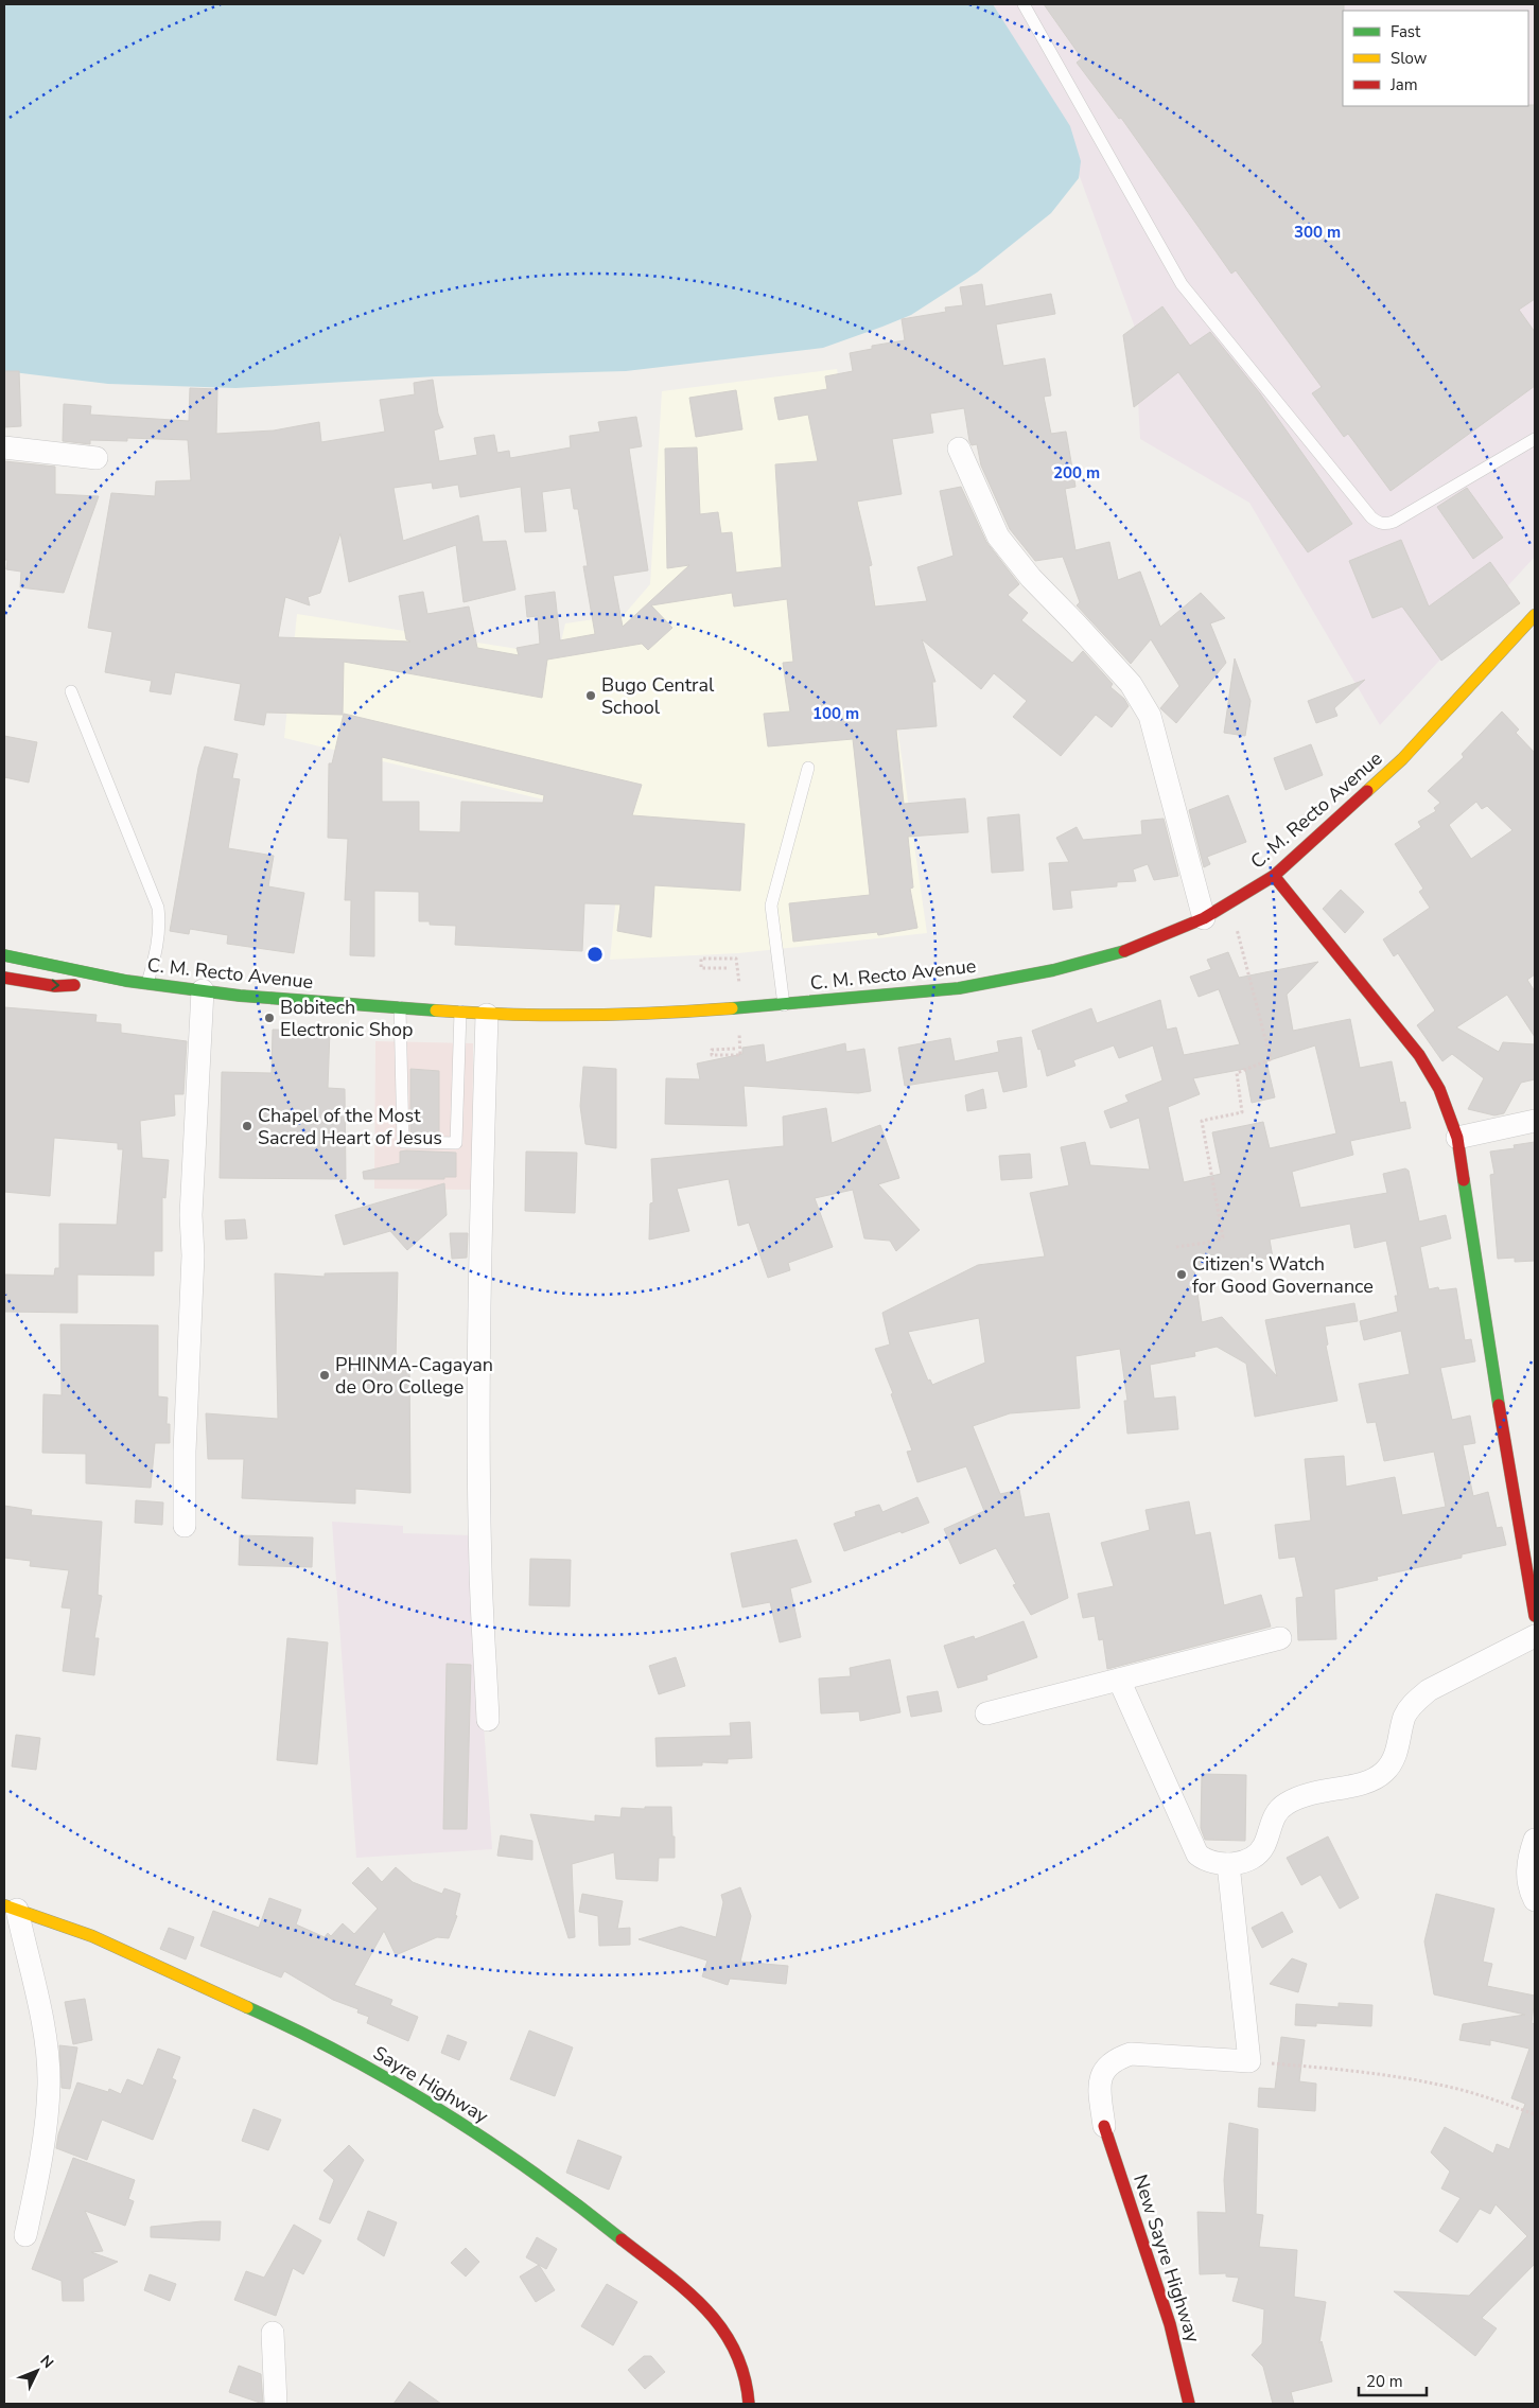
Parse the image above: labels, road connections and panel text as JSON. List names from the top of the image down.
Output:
{
  "streets": {
    "main road": ["C. M. Recto Avenue", "Sayre Highway", "New Sayre Highway"]
  },
  "places": [
    "Bugo Central School",
    "Bobitech Electronic Shop",
    "Chapel of the Most Sacred Heart of Jesus",
    "Citizen's Watch for Good Governance",
    "PHINMA-Cagayan de Oro College"
  ],
  "legend": ["Fast", "Slow", "Jam"],
  "scale_bar": "20 m",
  "north": "top right",
  "rings": ["300 m", "200 m", "100 m"]
}
